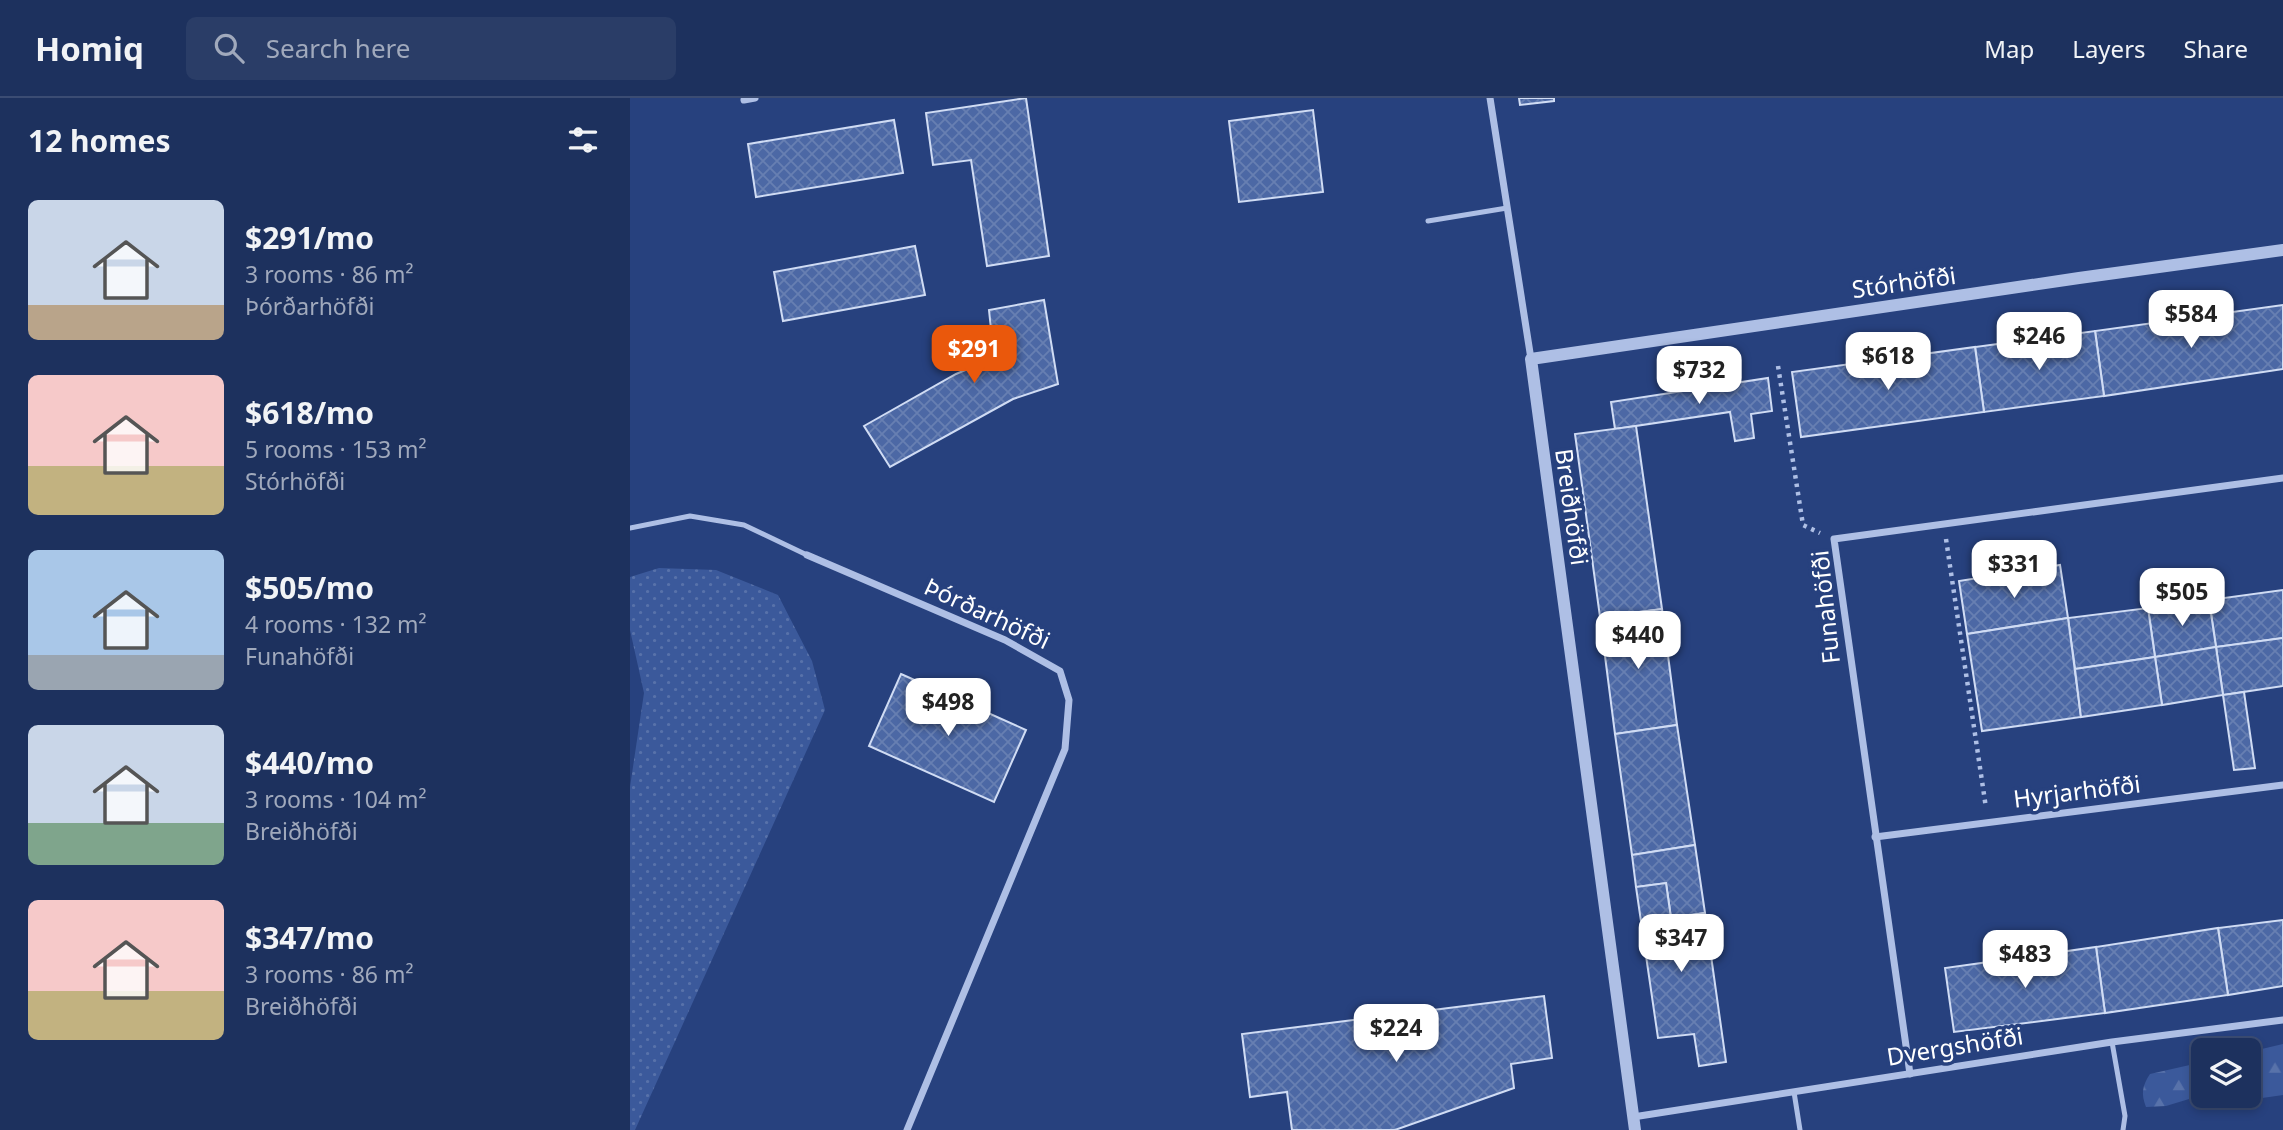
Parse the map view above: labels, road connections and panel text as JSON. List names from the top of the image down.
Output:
{
  "streets": {
    "street": [
      "Stórhöfði",
      "Breiðhöfði",
      "Funahöfði",
      "Þórðarhöfði",
      "Hyrjarhöfði",
      "Dvergshöfði"
    ]
  },
  "crossings": [
    ["Stórhöfði", "Breiðhöfði"],
    ["Breiðhöfði", "Dvergshöfði"],
    ["Funahöfði", "Hyrjarhöfði"],
    ["Funahöfði", "Dvergshöfði"]
  ],
  "page": {
    "header": "Homiq",
    "search": "Search here",
    "nav": ["Map", "Layers", "Share"],
    "heading": "12 homes",
    "list": [
      {
        "name": "$291/mo",
        "note": "3 rooms · 86 m² · Þórðarhöfði"
      },
      {
        "name": "$618/mo",
        "note": "5 rooms · 153 m² · Stórhöfði"
      },
      {
        "name": "$505/mo",
        "note": "4 rooms · 132 m² · Funahöfði"
      },
      {
        "name": "$440/mo",
        "note": "3 rooms · 104 m² · Breiðhöfði"
      },
      {
        "name": "$347/mo",
        "note": "3 rooms · 86 m² · Breiðhöfði"
      }
    ],
    "price": [
      "$584",
      "$246",
      "$291",
      "$618",
      "$732",
      "$331",
      "$505",
      "$440",
      "$498",
      "$347",
      "$483",
      "$224"
    ]
  }
}
